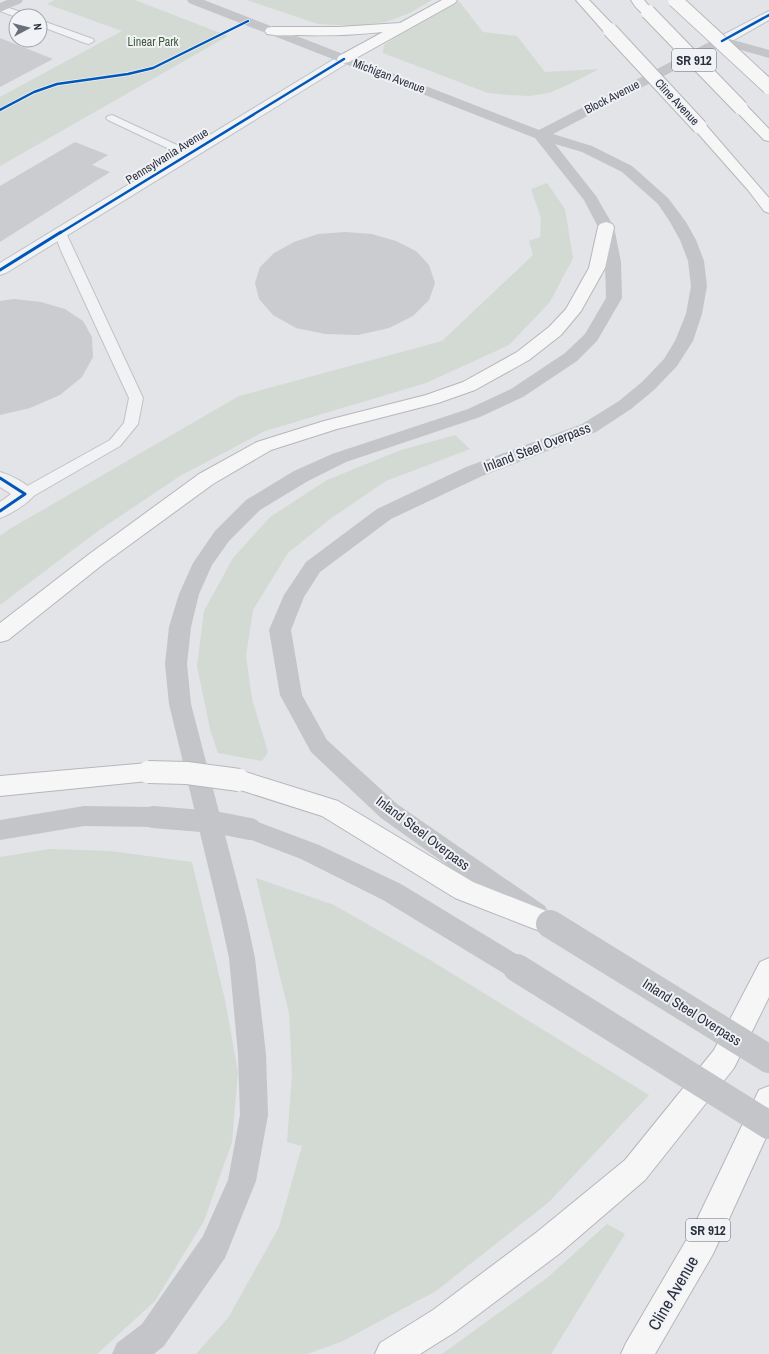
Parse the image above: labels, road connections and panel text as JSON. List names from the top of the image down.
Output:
{
  "streets": {
    "highway": ["SR 912", "Cline Avenue"],
    "main road": ["Michigan Avenue", "Block Avenue", "Inland Steel Overpass"],
    "street": ["Pennsylvania Avenue"]
  },
  "crossings": [
    ["Michigan Avenue", "Block Avenue"],
    ["Michigan Avenue", "Pennsylvania Avenue"],
    ["Michigan Avenue", "Inland Steel Overpass"],
    ["Block Avenue", "Inland Steel Overpass"]
  ],
  "parks": ["Linear Park"],
  "north": "right"
}
